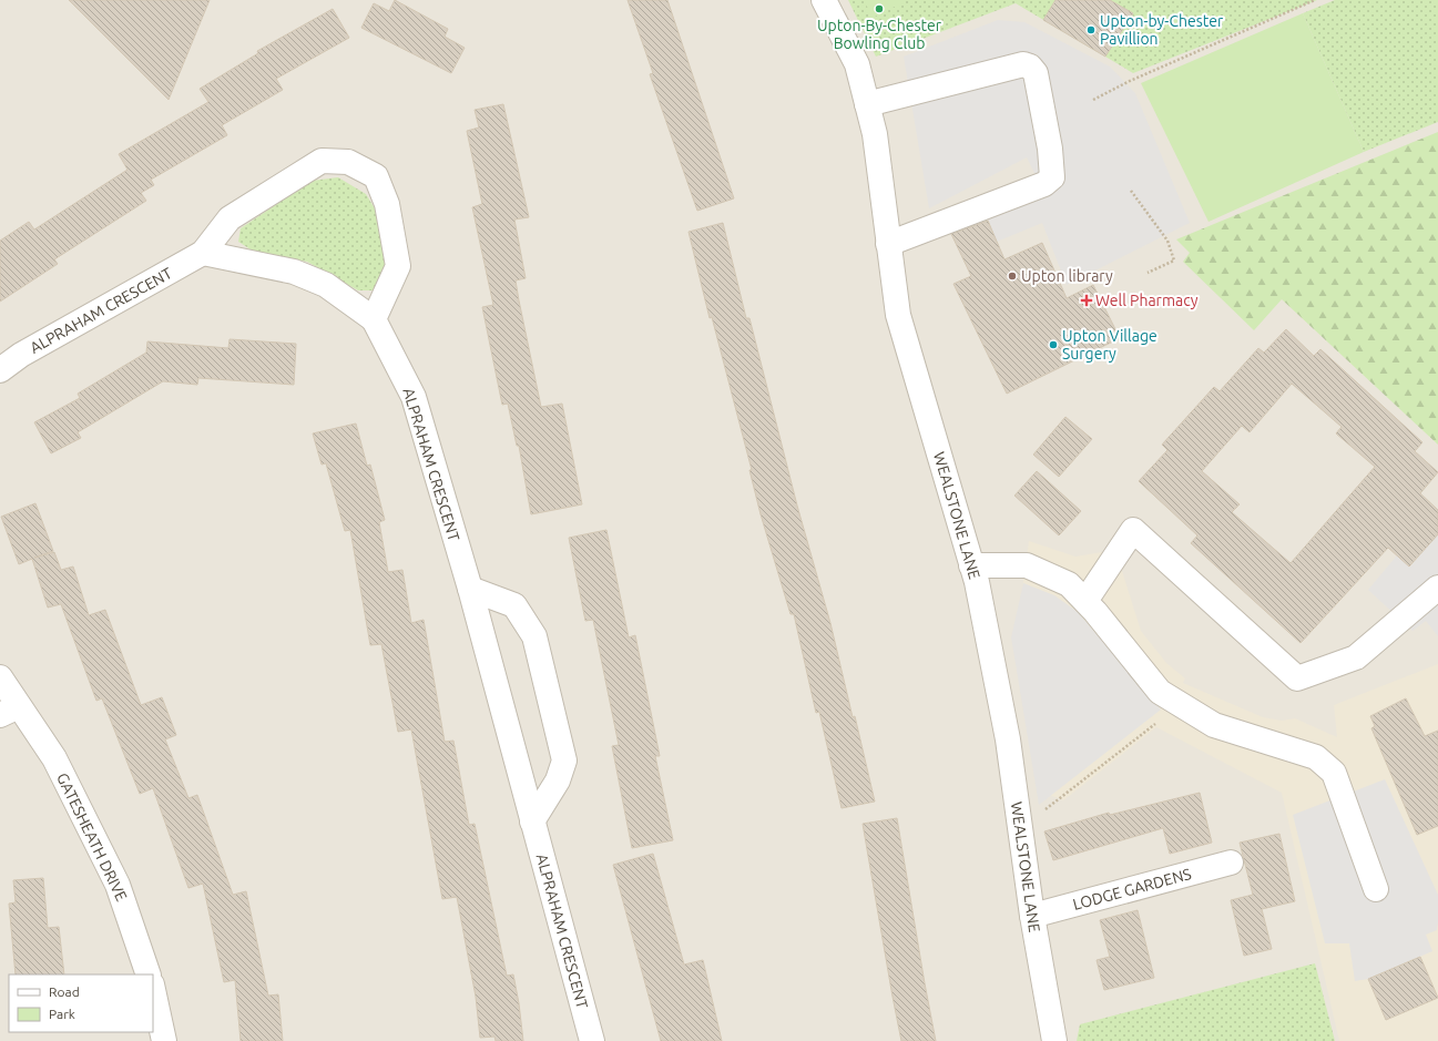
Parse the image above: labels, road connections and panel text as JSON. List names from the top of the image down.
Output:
{
  "streets": {
    "street": [
      "ALPRAHAM CRESCENT",
      "WEALSTONE LANE",
      "GATESHEATH DRIVE",
      "LODGE GARDENS"
    ]
  },
  "crossings": [
    ["WEALSTONE LANE", "LODGE GARDENS"]
  ],
  "places": {
    "other": [
      "Upton-By-Chester Bowling Club",
      "Upton-by-Chester Pavillion",
      "Upton library",
      "Upton Village Surgery"
    ],
    "health": ["Well Pharmacy"]
  },
  "legend": ["Road", "Park"]
}
